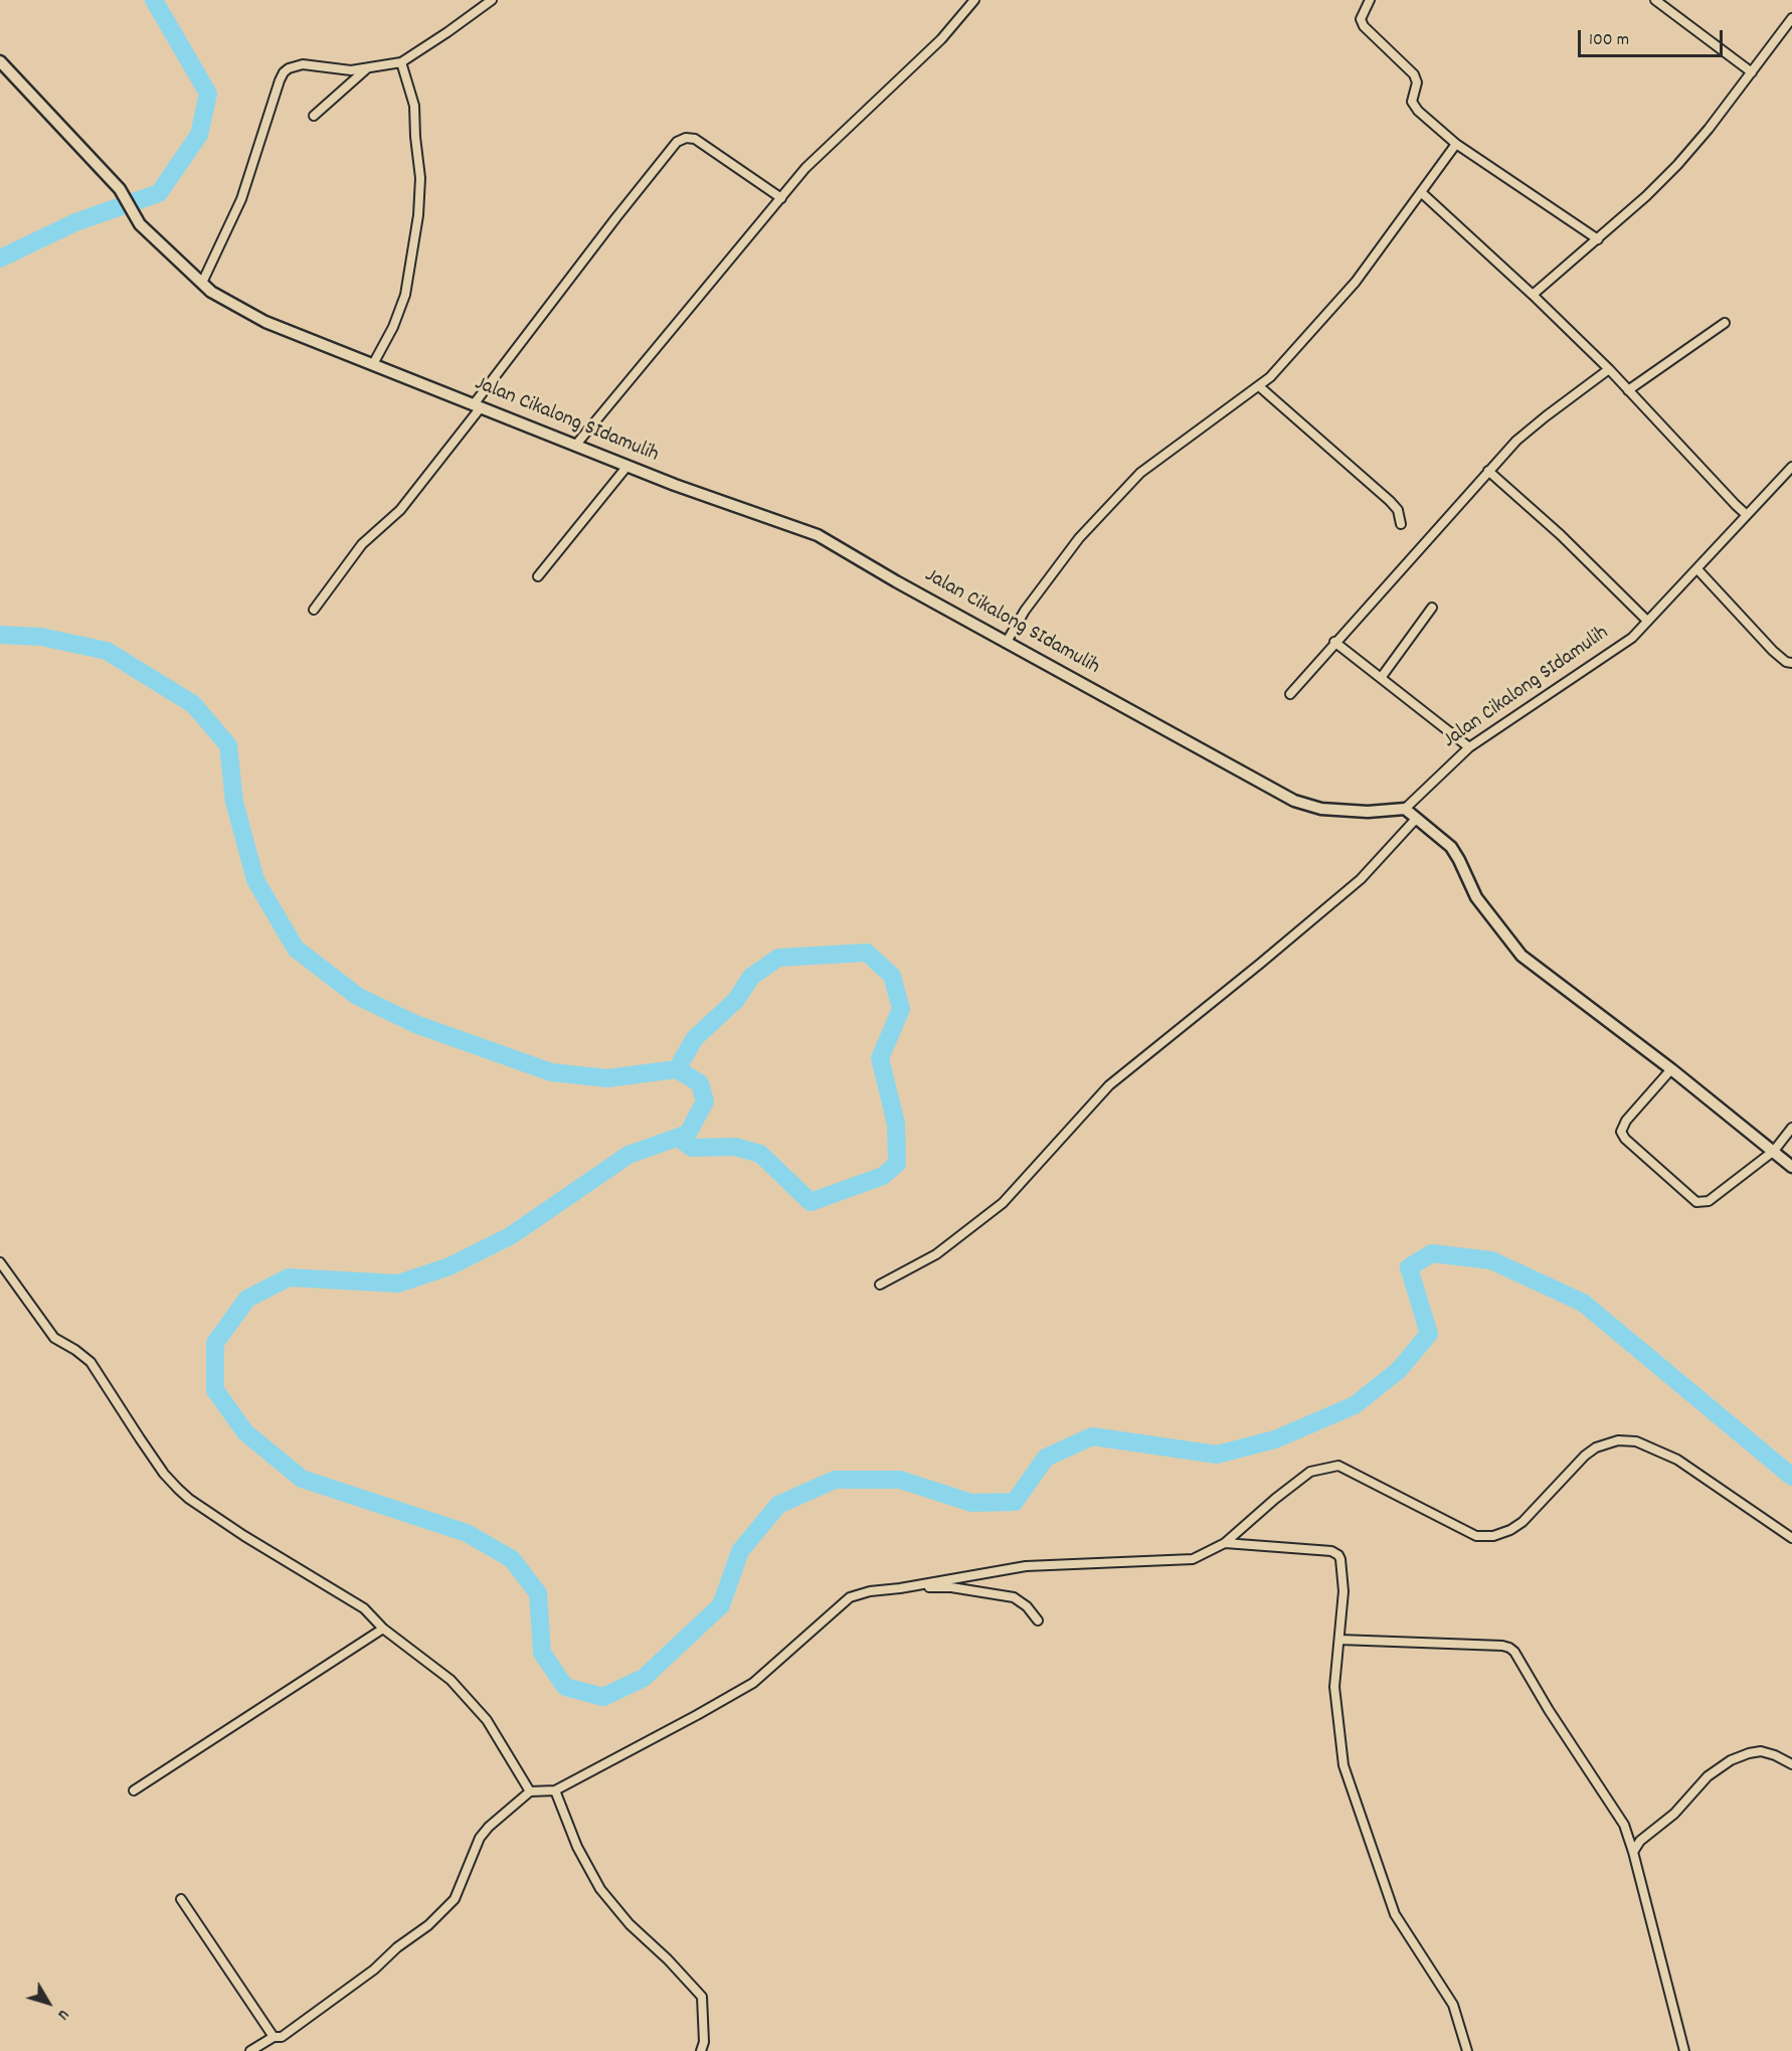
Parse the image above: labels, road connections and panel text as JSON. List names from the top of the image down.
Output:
{
  "streets": {
    "street": ["Jalan Cikalong SIdamulih"]
  },
  "scale_bar": "100 m",
  "north": "bottom right"
}
